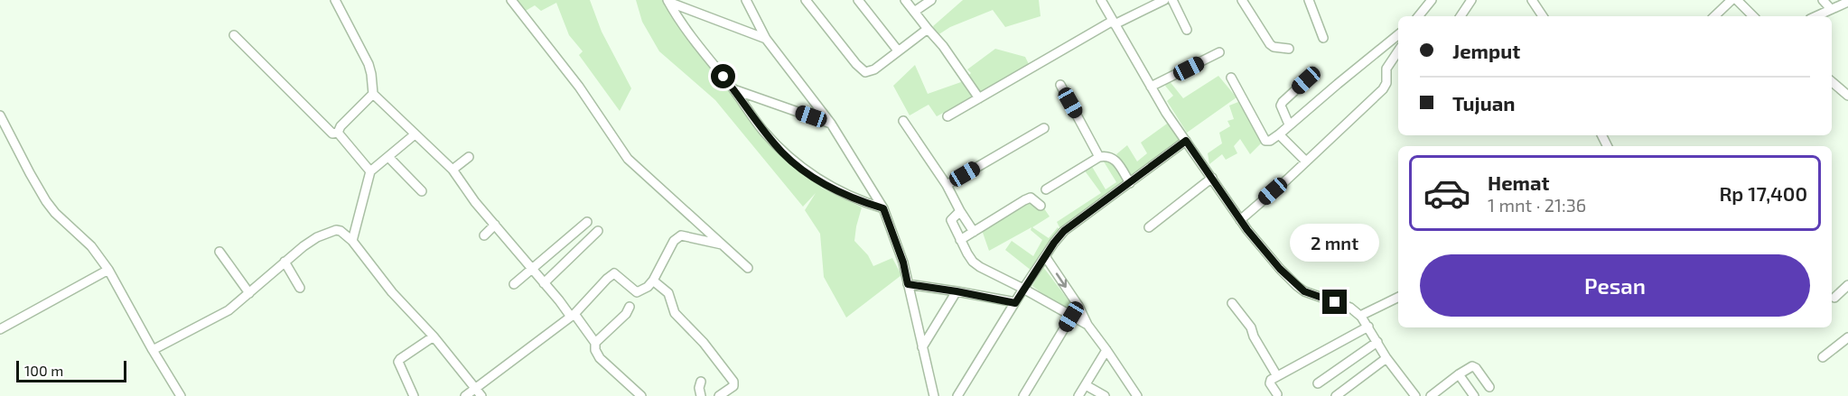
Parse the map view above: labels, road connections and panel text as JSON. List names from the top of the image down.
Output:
{
  "scale_bar": "100 m",
  "page": {
    "banner": ["Jemput", "Tujuan"],
    "list": [
      {
        "name": "Hemat",
        "note": "1 mnt · 21:36",
        "value": "Rp 17,400"
      }
    ],
    "bubble": "2 mnt",
    "buttons": "Pesan",
    "scale": "100 m"
  }
}
